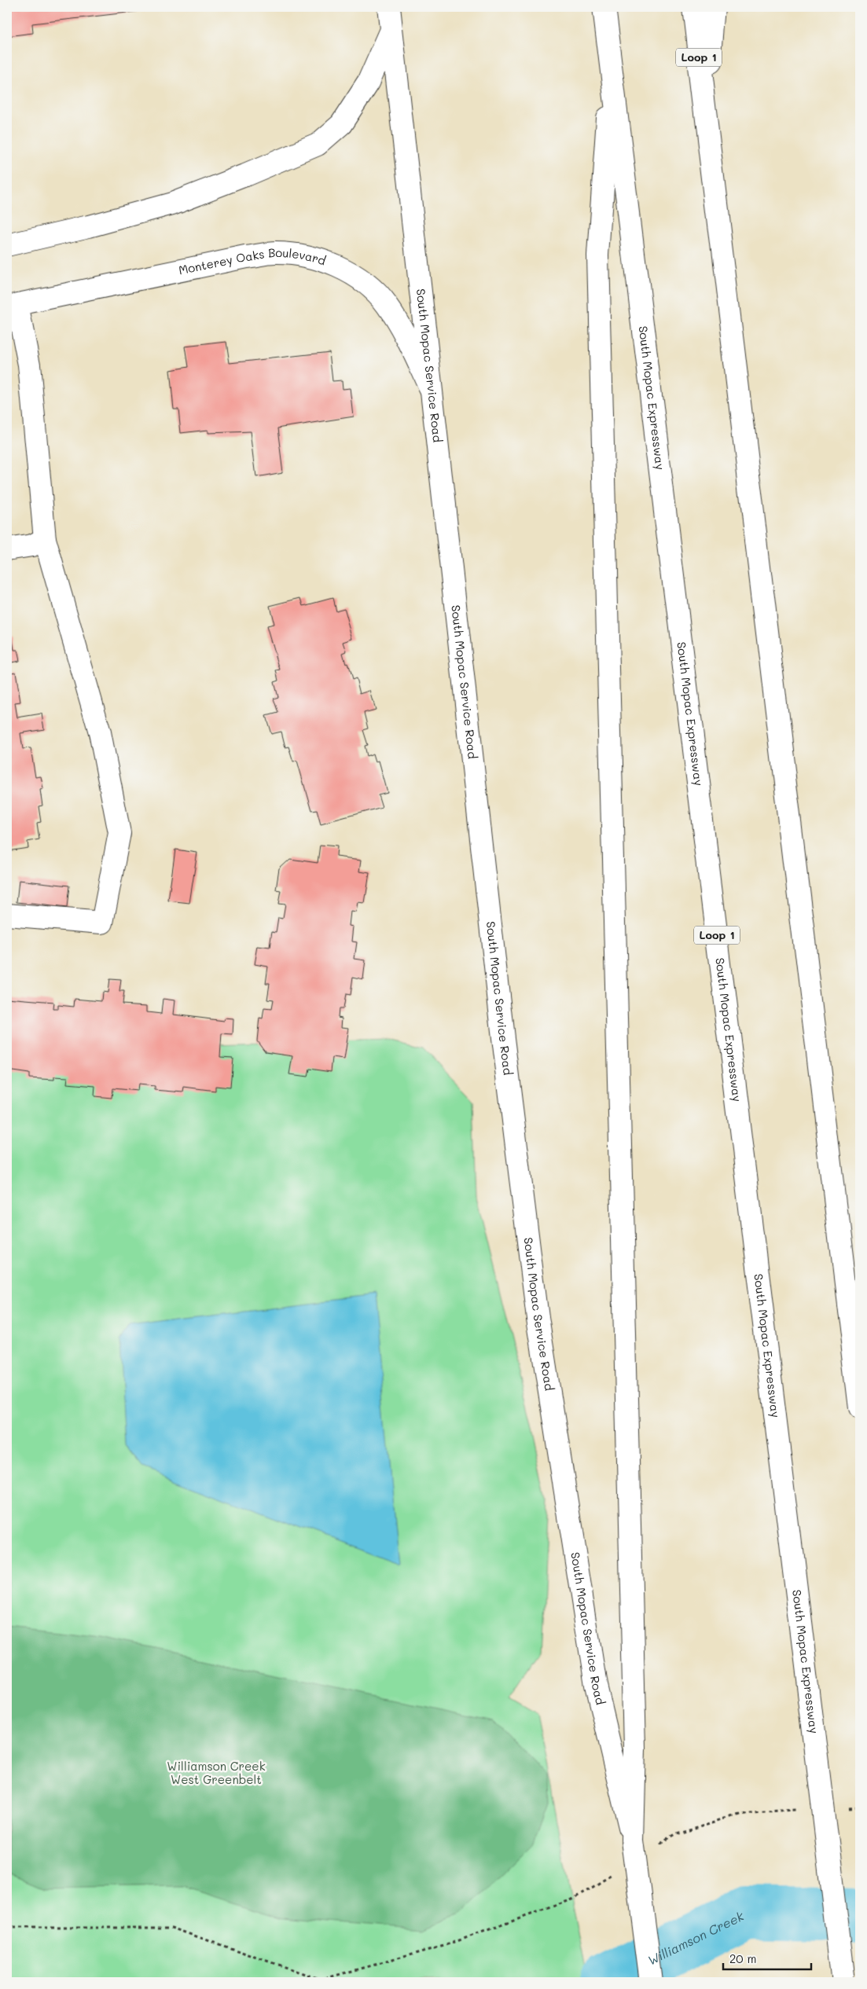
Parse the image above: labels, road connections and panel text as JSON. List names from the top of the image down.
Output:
{
  "streets": {
    "main road": [
      "Loop 1",
      "Monterey Oaks Boulevard",
      "South Mopac Service Road",
      "South Mopac Expressway"
    ]
  },
  "crossings": [
    ["Monterey Oaks Boulevard", "South Mopac Service Road"]
  ],
  "water": ["Williamson Creek"],
  "parks": ["Williamson Creek West Greenbelt"],
  "scale_bar": "20 m"
}
